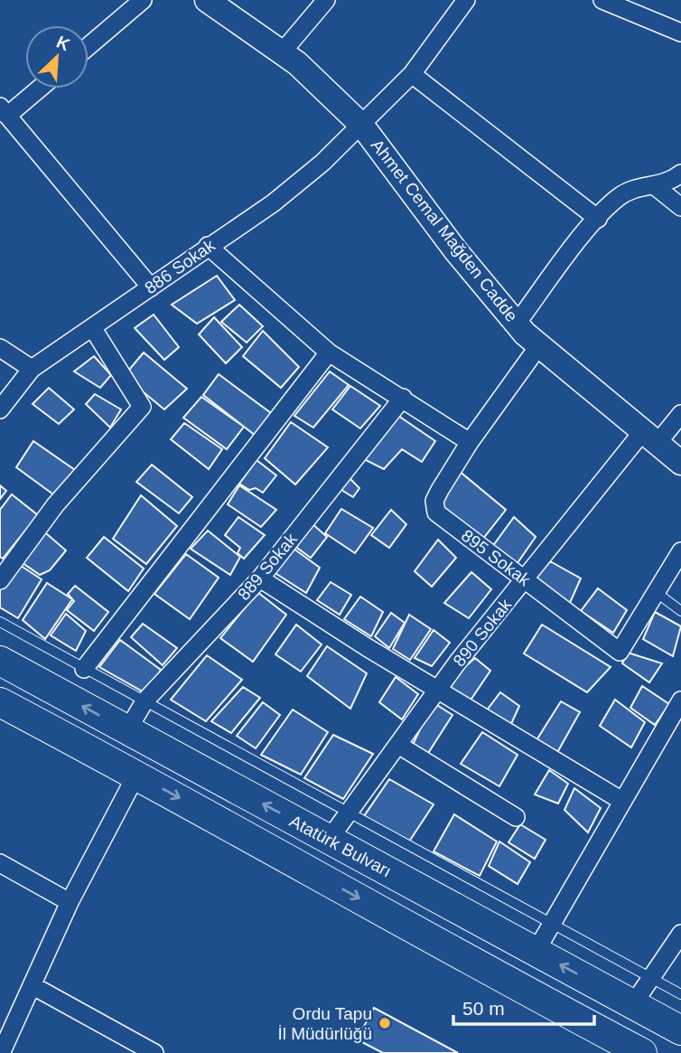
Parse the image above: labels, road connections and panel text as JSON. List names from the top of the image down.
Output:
{
  "streets": {
    "highway": ["Atatürk Bulvarı"],
    "main road": ["Ahmet Cemal Mağden Cadde"],
    "street": [
      "886 Sokak",
      "895 Sokak",
      "889 Sokak",
      "890 Sokak"
    ]
  },
  "crossings": [
    ["Ahmet Cemal Mağden Cadde", "886 Sokak"],
    ["Ahmet Cemal Mağden Cadde", "895 Sokak"],
    ["Ahmet Cemal Mağden Cadde", "890 Sokak"],
    ["895 Sokak", "890 Sokak"],
    ["889 Sokak", "Atatürk Bulvarı"],
    ["890 Sokak", "Atatürk Bulvarı"]
  ],
  "places": ["Ordu Tapu İl Müdürlüğü"],
  "scale_bar": "50 m",
  "north": "top right"
}
